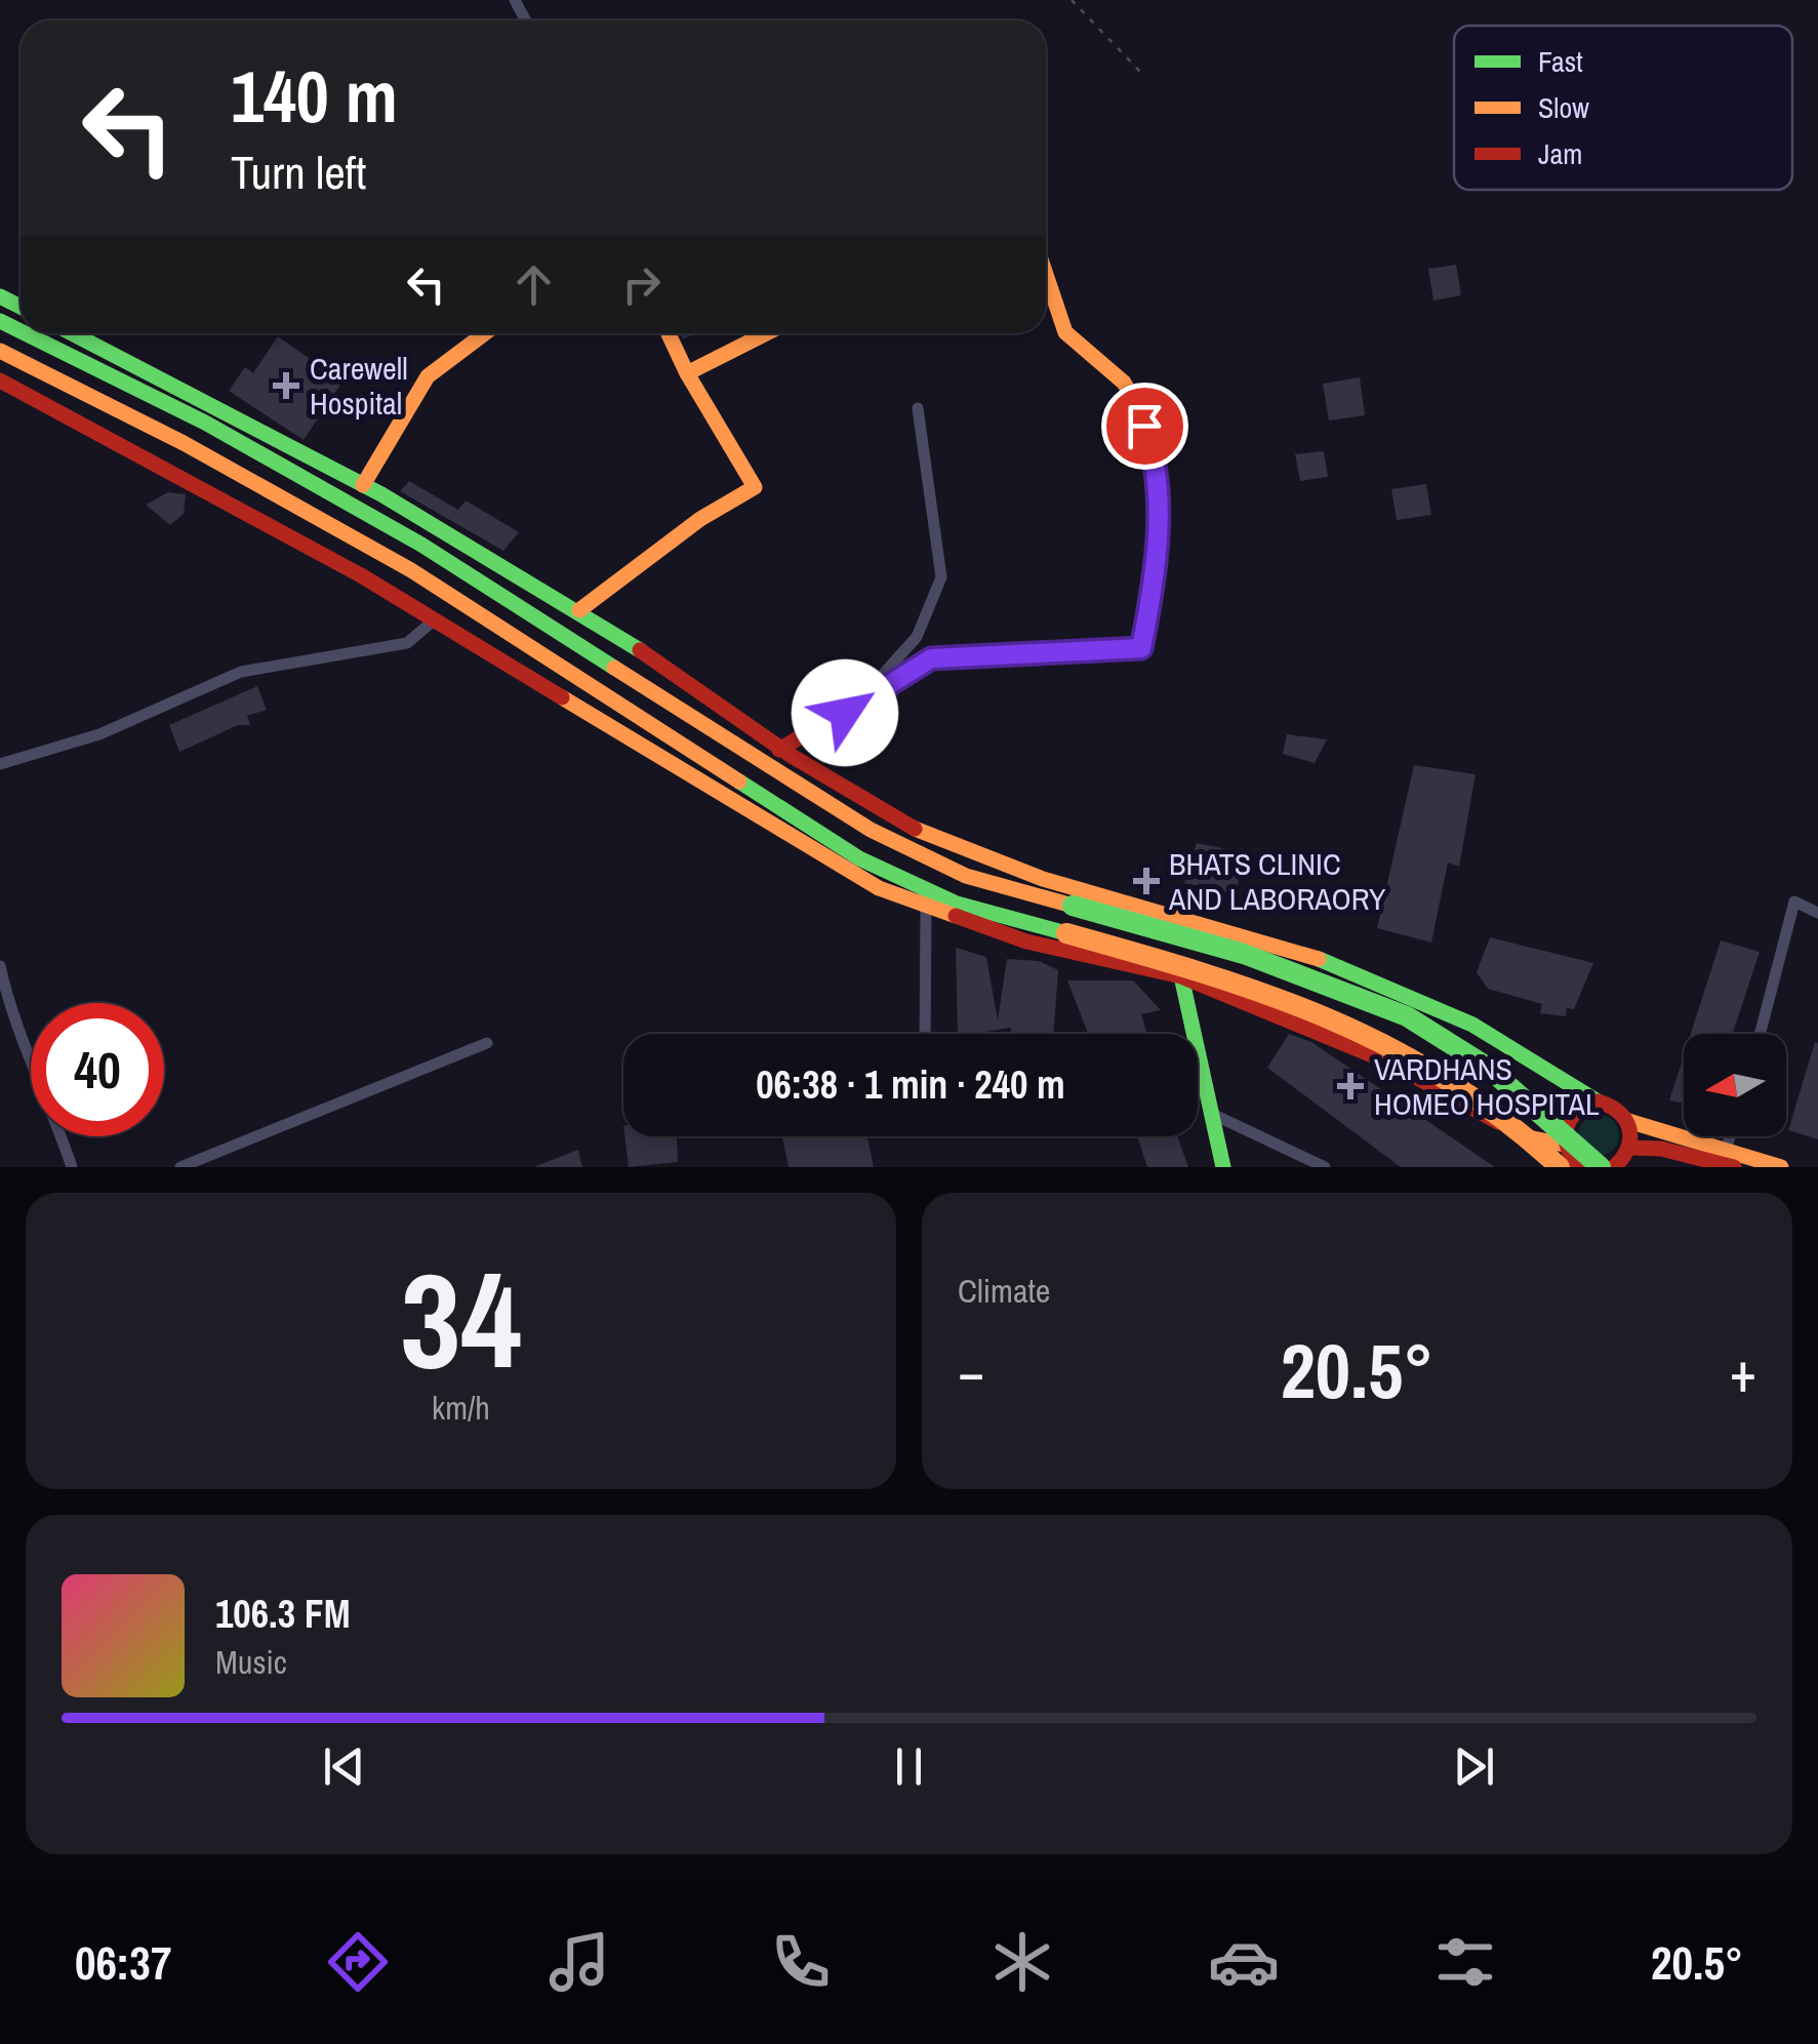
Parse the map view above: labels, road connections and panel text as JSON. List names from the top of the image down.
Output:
{
  "places": {
    "health": ["Carewell Hospital", "BHATS CLINIC AND LABORAORY", "VARDHANS HOMEO HOSPITAL"]
  },
  "legend": ["Fast", "Slow", "Jam"],
  "north": "left",
  "page": {
    "turn": ["140 m", "Turn left"],
    "limit": "40",
    "trip": "06:38 · 1 min · 240 m",
    "tile": [
      ["34", "km/h"],
      "Climate"
    ],
    "heat": ["−", "20.5°", "+"],
    "song": ["106.3 FM", "Music"],
    "tabs": ["06:37", "20.5°"]
  }
}
